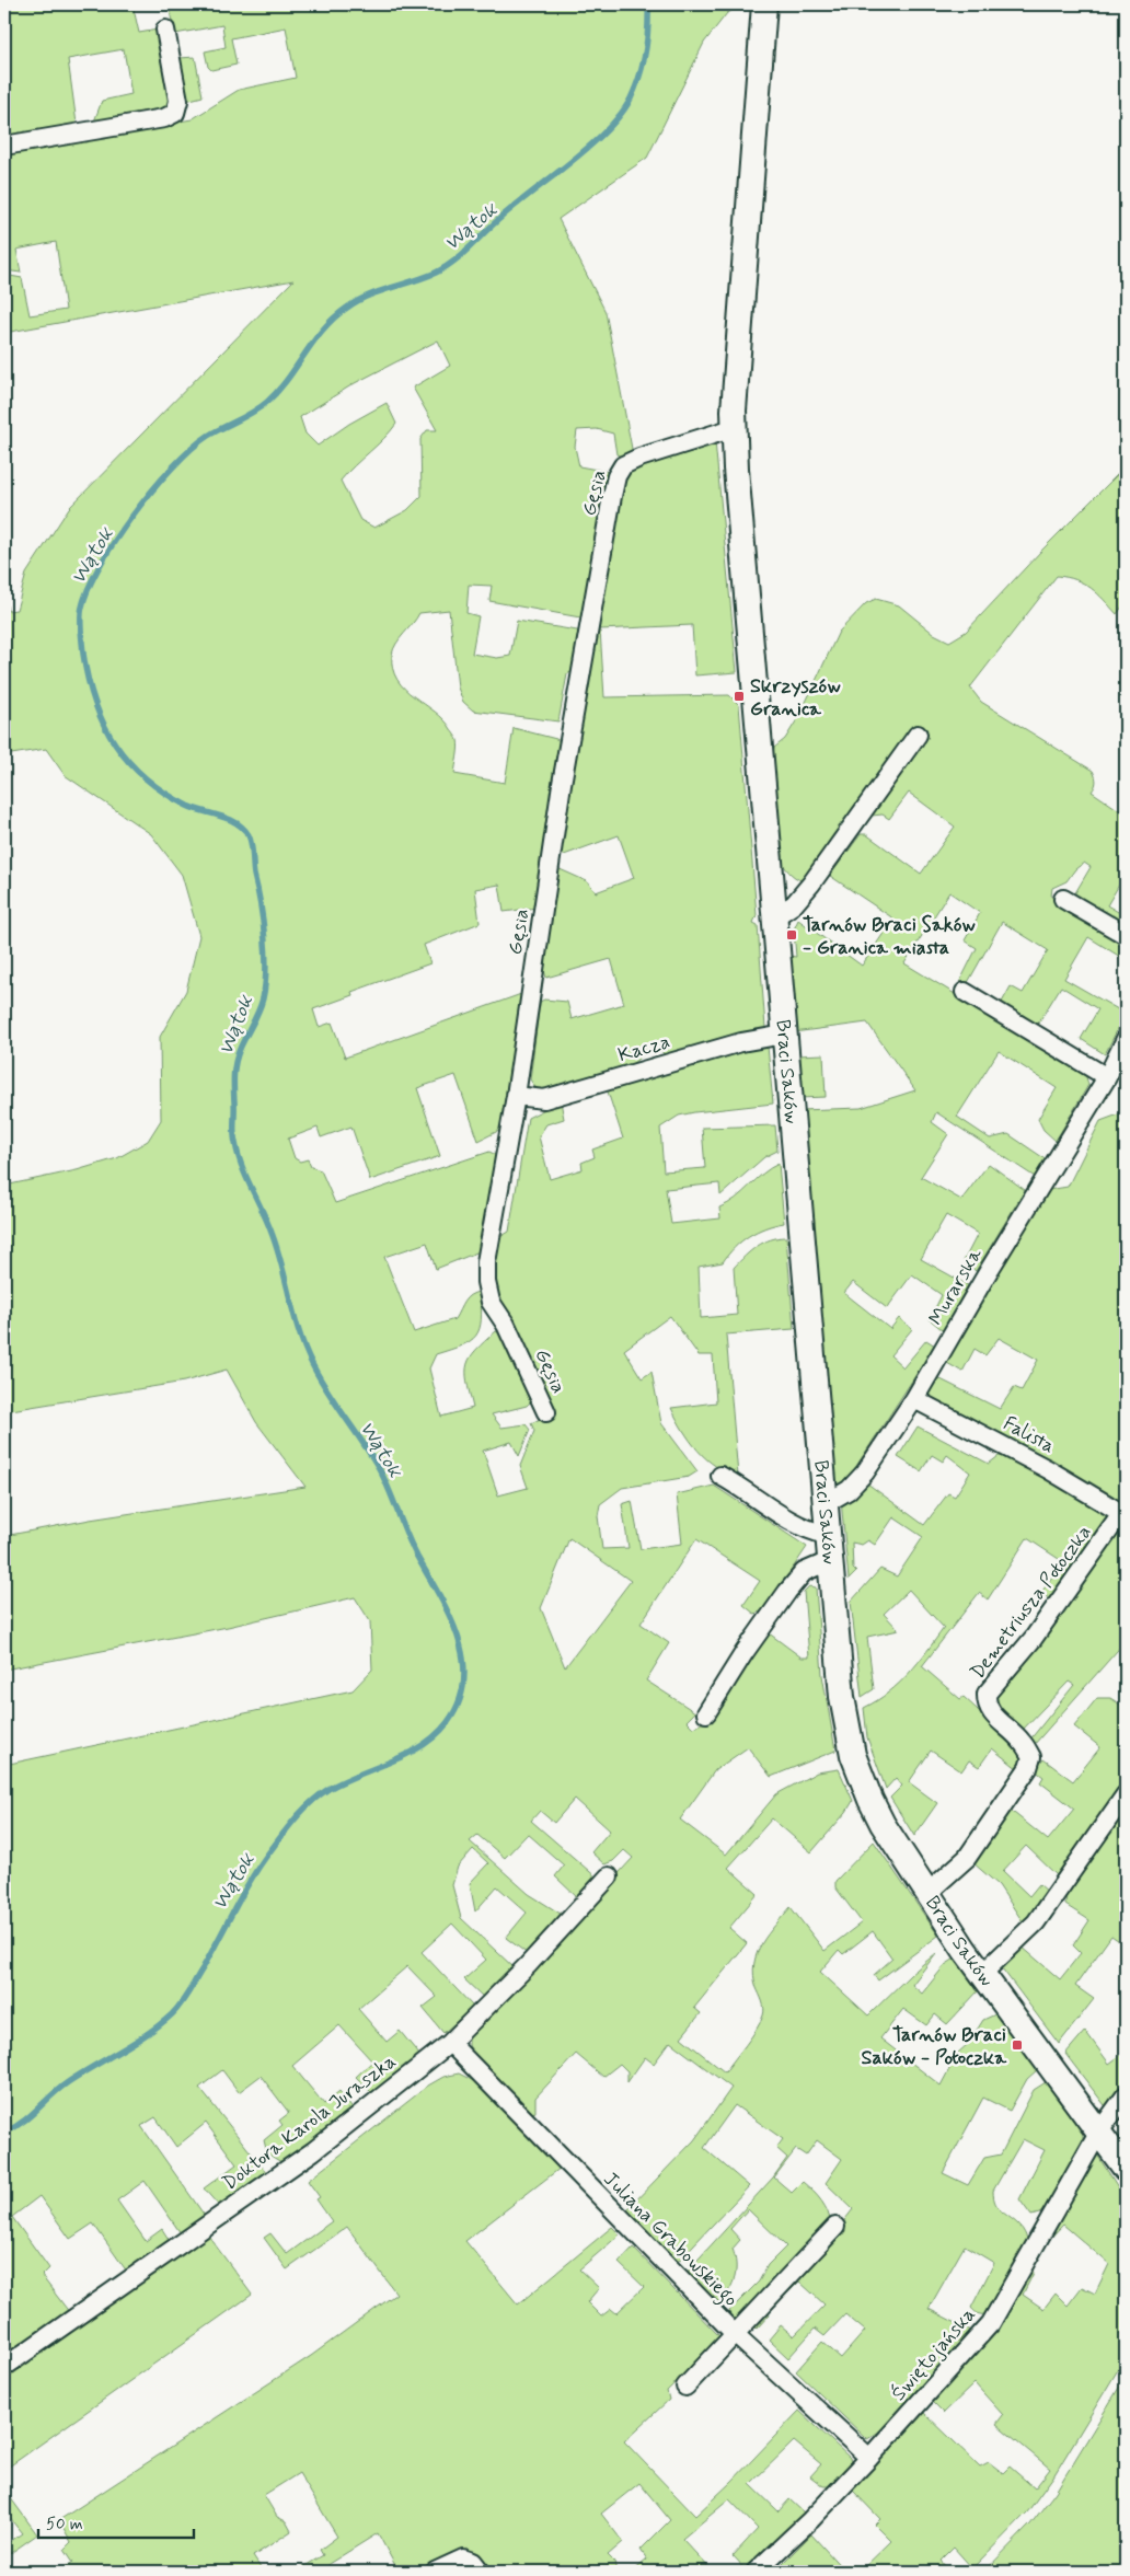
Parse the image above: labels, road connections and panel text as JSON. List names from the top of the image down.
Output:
{
  "streets": {
    "street": [
      "Gęsia",
      "Kacza",
      "Braci Saków",
      "Murarska",
      "Falista",
      "Demetriusza Potoczka",
      "Doktora Karola Juraszka",
      "Juliana Grabowskiego",
      "Świętojańska"
    ]
  },
  "crossings": [
    ["Gęsia", "Kacza"],
    ["Gęsia", "Braci Saków"],
    ["Kacza", "Braci Saków"],
    ["Braci Saków", "Murarska"],
    ["Braci Saków", "Demetriusza Potoczka"],
    ["Braci Saków", "Świętojańska"],
    ["Murarska", "Falista"],
    ["Falista", "Demetriusza Potoczka"],
    ["Doktora Karola Juraszka", "Juliana Grabowskiego"],
    ["Juliana Grabowskiego", "Świętojańska"]
  ],
  "water": ["Wątok"],
  "places": {
    "transit": ["Skrzyszów Granica", "Tarnów Braci Saków - Granica miasta", "Tarnów Braci Saków - Potoczka"]
  },
  "scale_bar": "50 m"
}
